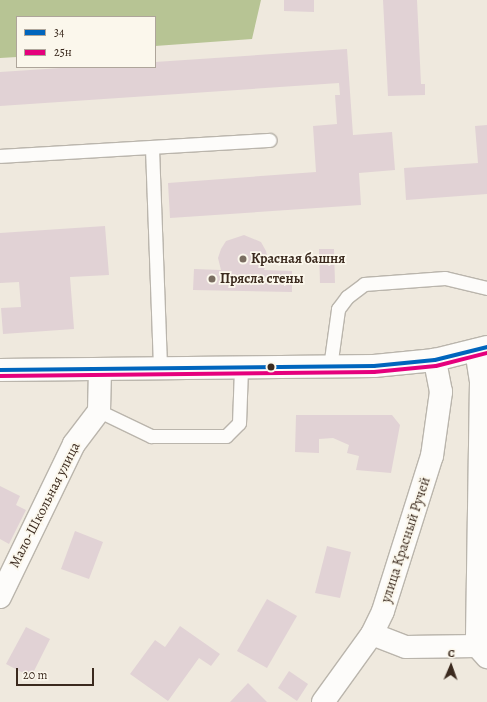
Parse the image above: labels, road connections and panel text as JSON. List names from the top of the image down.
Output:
{
  "streets": {
    "street": ["Мало-Школьная улица", "улица Красный Ручей"]
  },
  "places": ["Красная башня", "Прясла стены"],
  "lines": ["transit line 34", "transit line 25н"],
  "legend": ["34", "25н"],
  "scale_bar": "20 m",
  "north": "top"
}
